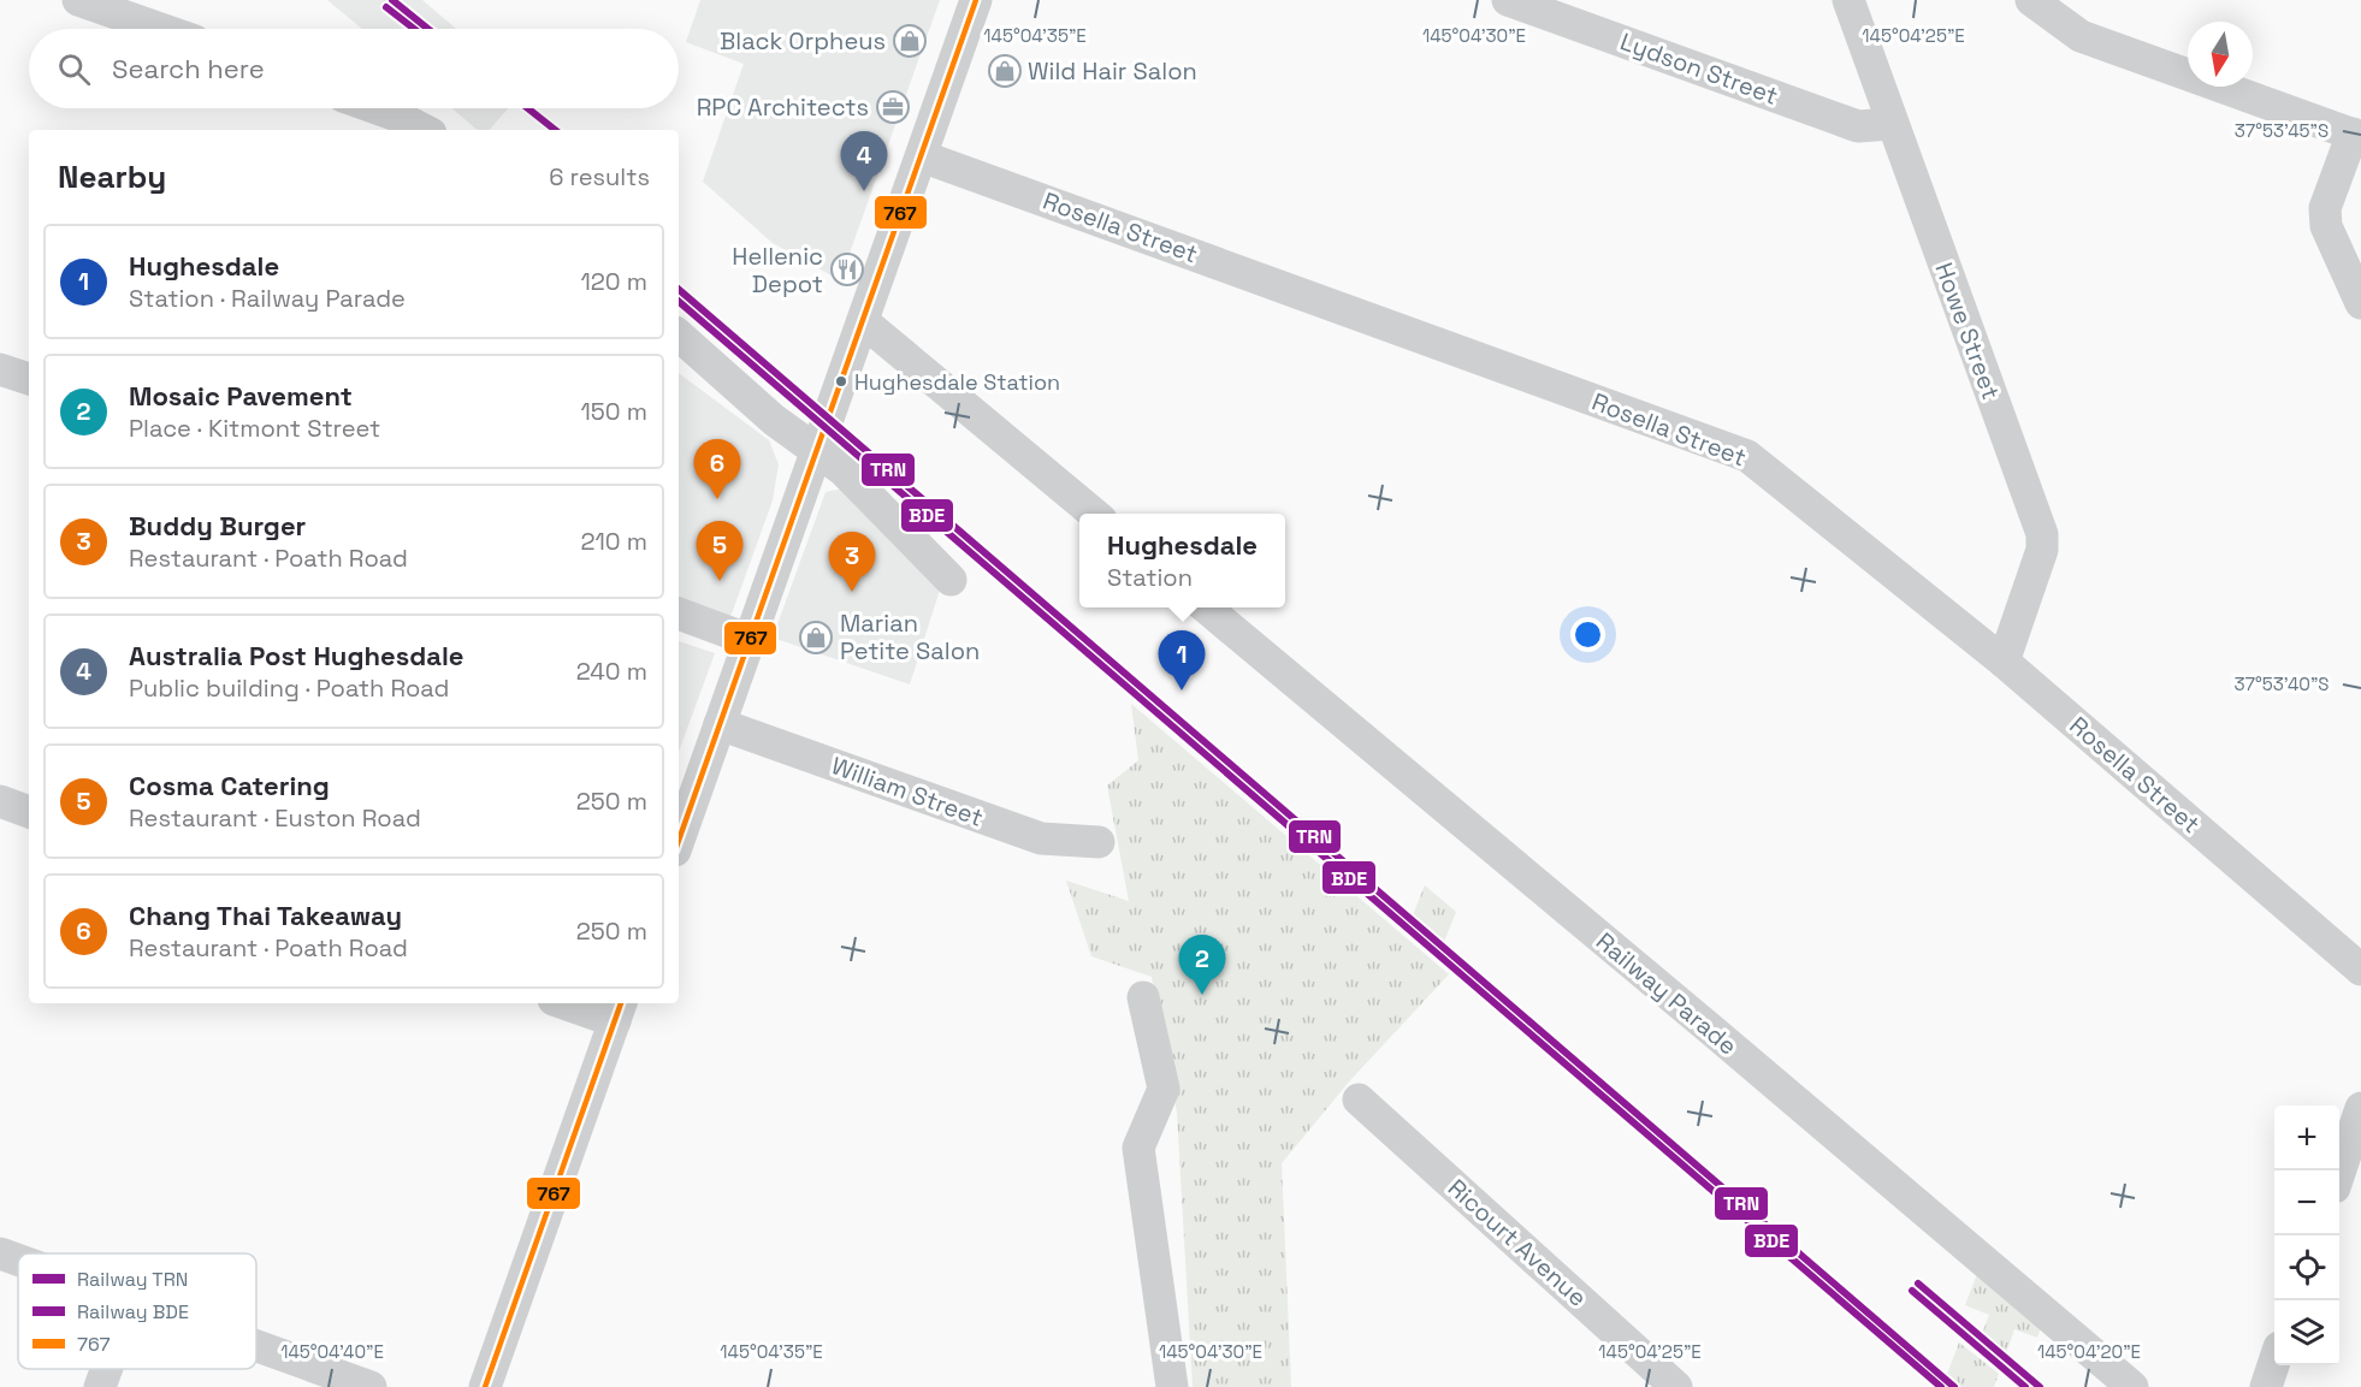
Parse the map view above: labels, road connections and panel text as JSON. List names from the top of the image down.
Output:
{
  "streets": {
    "street": [
      "Lydson Street",
      "Rosella Street",
      "Howe Street",
      "William Street",
      "Railway Parade",
      "Ricourt Avenue"
    ]
  },
  "crossings": [
    ["Lydson Street", "Howe Street"],
    ["Rosella Street", "Howe Street"]
  ],
  "places": {
    "shop": ["Black Orpheus", "Wild Hair Salon", "Marian Petite Salon"],
    "office": ["RPC Architects"],
    "restaurant": ["Hellenic Depot"],
    "other": ["Hughesdale Station"]
  },
  "lines": ["rail line TRN", "transit line 767", "rail line BDE"],
  "legend": ["Railway TRN", "Railway BDE", "767"],
  "north": "bottom",
  "page": {
    "search": "Search here",
    "heading": ["Nearby", "6 results"],
    "pins": [
      "4",
      "6",
      "5",
      "3",
      "1",
      "2"
    ],
    "list": [
      {
        "mark": "1",
        "name": "Hughesdale",
        "note": "Station · Railway Parade",
        "value": "120 m"
      },
      {
        "mark": "2",
        "name": "Mosaic Pavement",
        "note": "Place · Kitmont Street",
        "value": "150 m"
      },
      {
        "mark": "3",
        "name": "Buddy Burger",
        "note": "Restaurant · Poath Road",
        "value": "210 m"
      },
      {
        "mark": "4",
        "name": "Australia Post Hughesdale",
        "note": "Public building · Poath Road",
        "value": "240 m"
      },
      {
        "mark": "5",
        "name": "Cosma Catering",
        "note": "Restaurant · Euston Road",
        "value": "250 m"
      },
      {
        "mark": "6",
        "name": "Chang Thai Takeaway",
        "note": "Restaurant · Poath Road",
        "value": "250 m"
      }
    ],
    "popup": ["Hughesdale", "Station"],
    "map_buttons": ["+", "−"]
  },
  "coordinates": [
    "145°04'35\"E",
    "145°04'30\"E",
    "145°04'25\"E",
    "37°53'45\"S",
    "37°53'40\"S",
    "145°04'40\"E",
    "145°04'20\"E"
  ]
}
